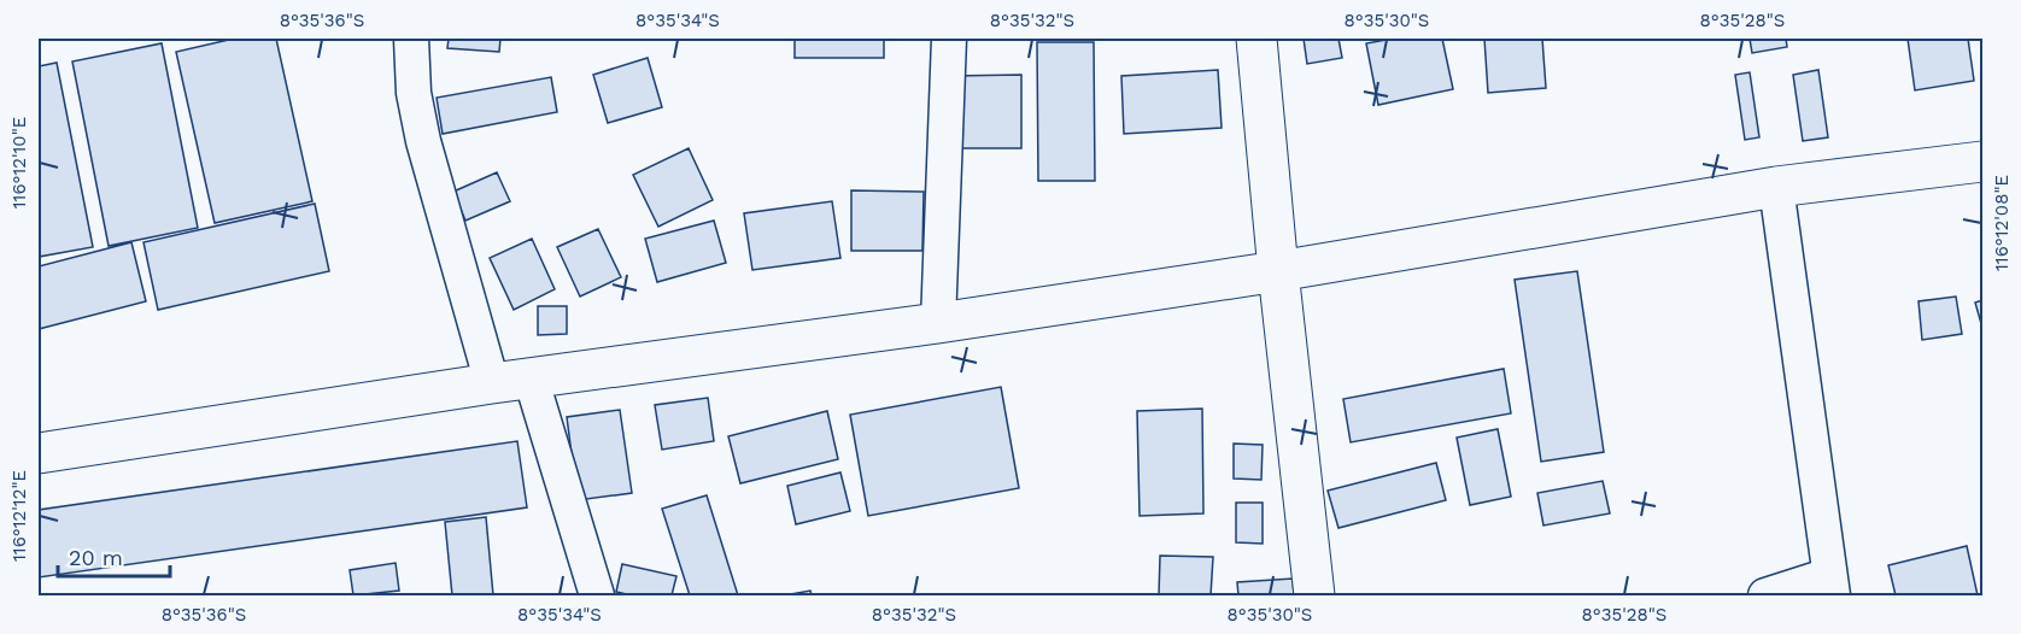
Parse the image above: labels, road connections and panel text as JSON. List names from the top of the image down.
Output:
{
  "scale_bar": "20 m",
  "coordinates": [
    "8°35'36\"S",
    "8°35'34\"S",
    "8°35'32\"S",
    "8°35'30\"S",
    "8°35'28\"S",
    "116°12'10\"E",
    "116°12'08\"E",
    "116°12'12\"E"
  ]
}
